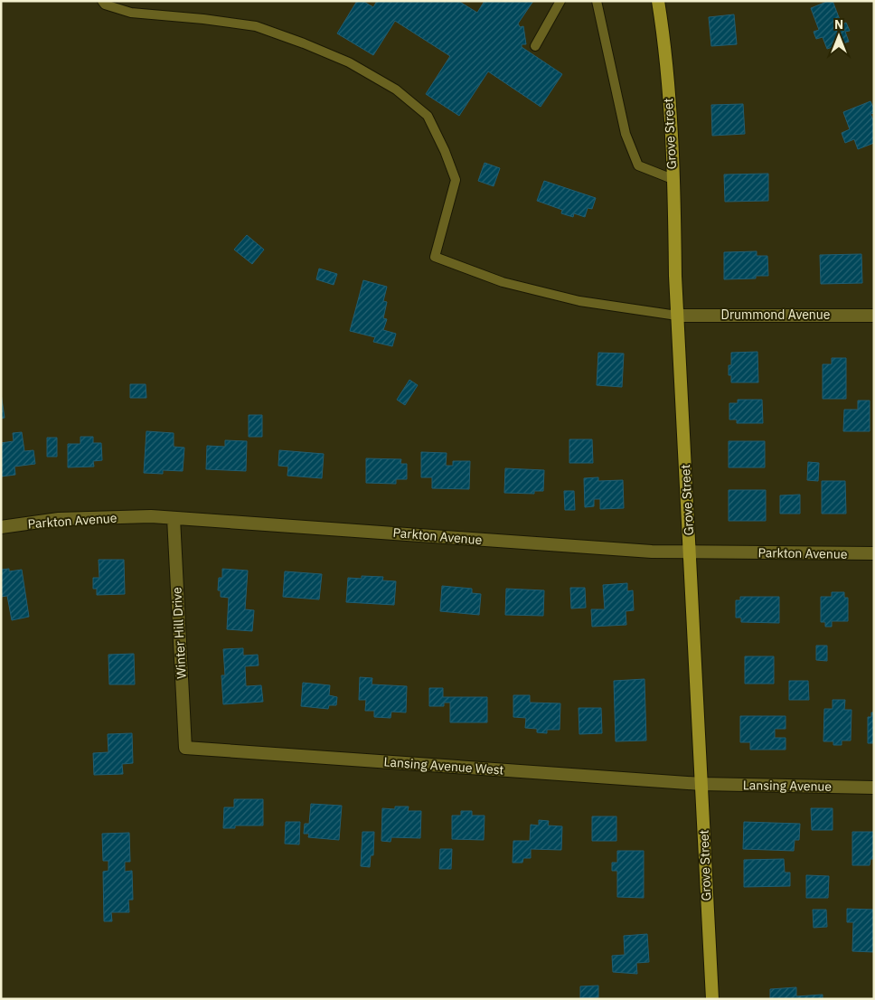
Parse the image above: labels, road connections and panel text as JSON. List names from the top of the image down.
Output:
{
  "streets": {
    "main road": ["Grove Street"],
    "street": [
      "Drummond Avenue",
      "Parkton Avenue",
      "Winter Hill Drive",
      "Lansing Avenue West",
      "Lansing Avenue"
    ]
  },
  "crossings": [
    ["Grove Street", "Drummond Avenue"],
    ["Grove Street", "Parkton Avenue"],
    ["Grove Street", "Lansing Avenue West"],
    ["Grove Street", "Lansing Avenue"],
    ["Parkton Avenue", "Winter Hill Drive"],
    ["Winter Hill Drive", "Lansing Avenue West"],
    ["Lansing Avenue West", "Lansing Avenue"]
  ],
  "north": "top"
}
